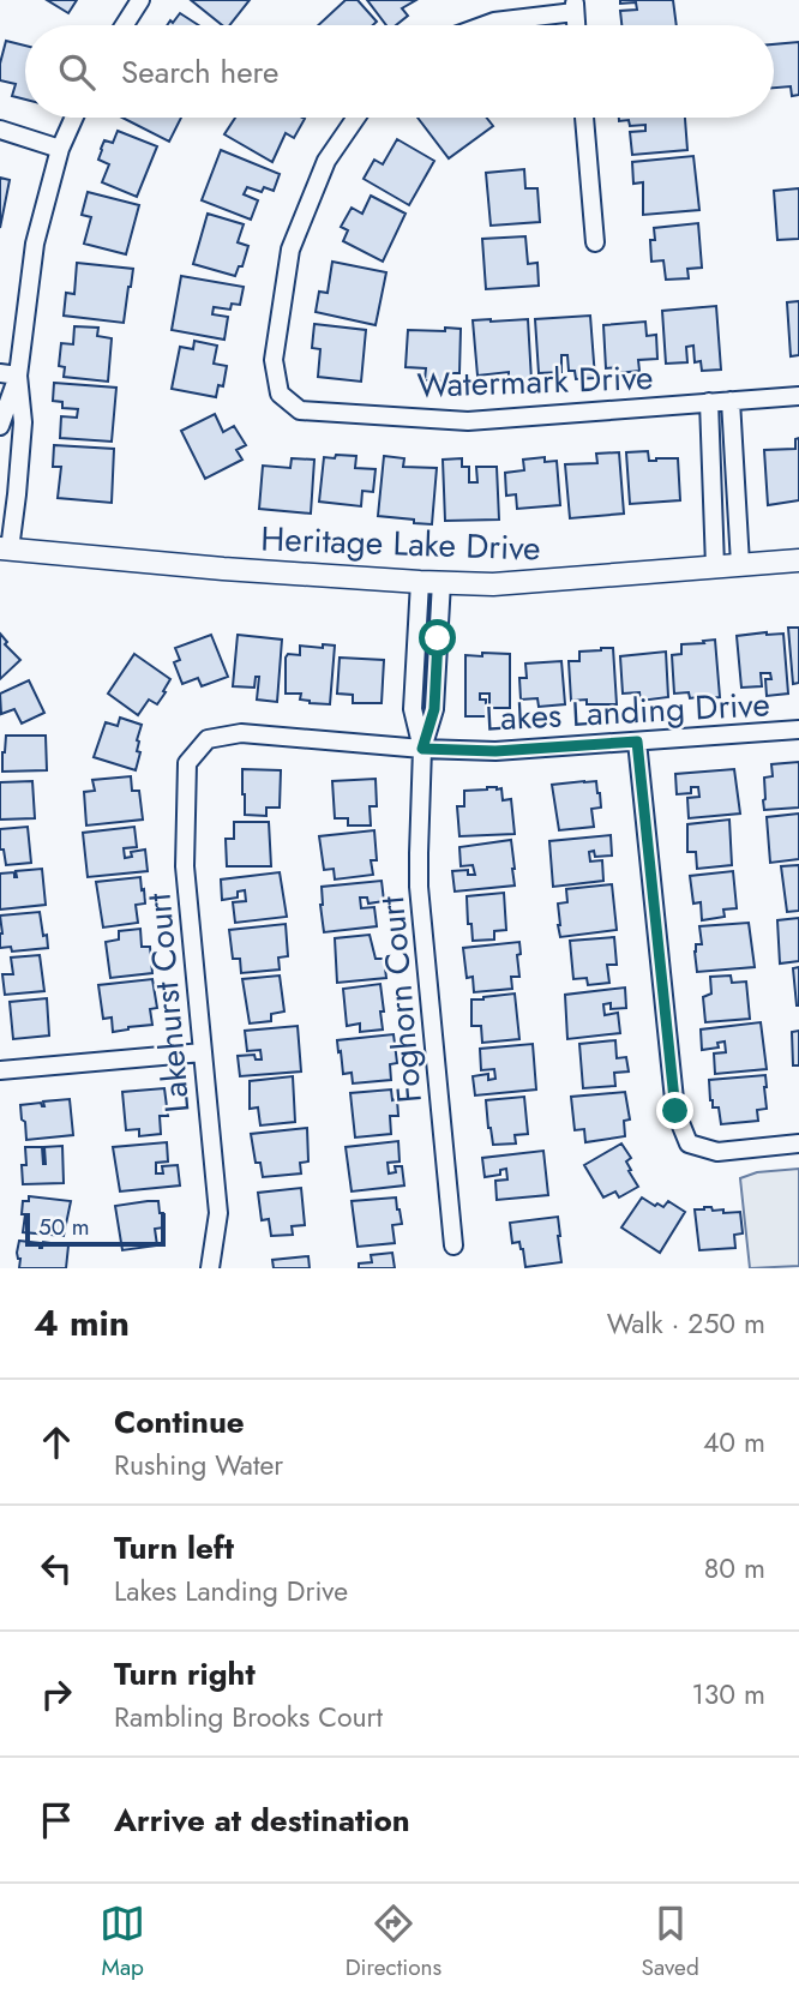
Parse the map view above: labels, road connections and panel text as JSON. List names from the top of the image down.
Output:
{
  "streets": {
    "street": [
      "Watermark Drive",
      "Heritage Lake Drive",
      "Lakes Landing Drive",
      "Foghorn Court",
      "Lakehurst Court"
    ]
  },
  "crossings": [
    ["Lakes Landing Drive", "Foghorn Court"],
    ["Lakes Landing Drive", "Lakehurst Court"]
  ],
  "scale_bar": "50 m",
  "page": {
    "search": "Search here",
    "scale": "50 m",
    "heading": ["4 min", "Walk · 250 m"],
    "list": [
      ["Continue", "Rushing Water", "40 m"],
      ["Turn left", "Lakes Landing Drive", "80 m"],
      ["Turn right", "Rambling Brooks Court", "130 m"],
      "Arrive at destination"
    ],
    "nav": ["Map", "Directions", "Saved"]
  }
}
